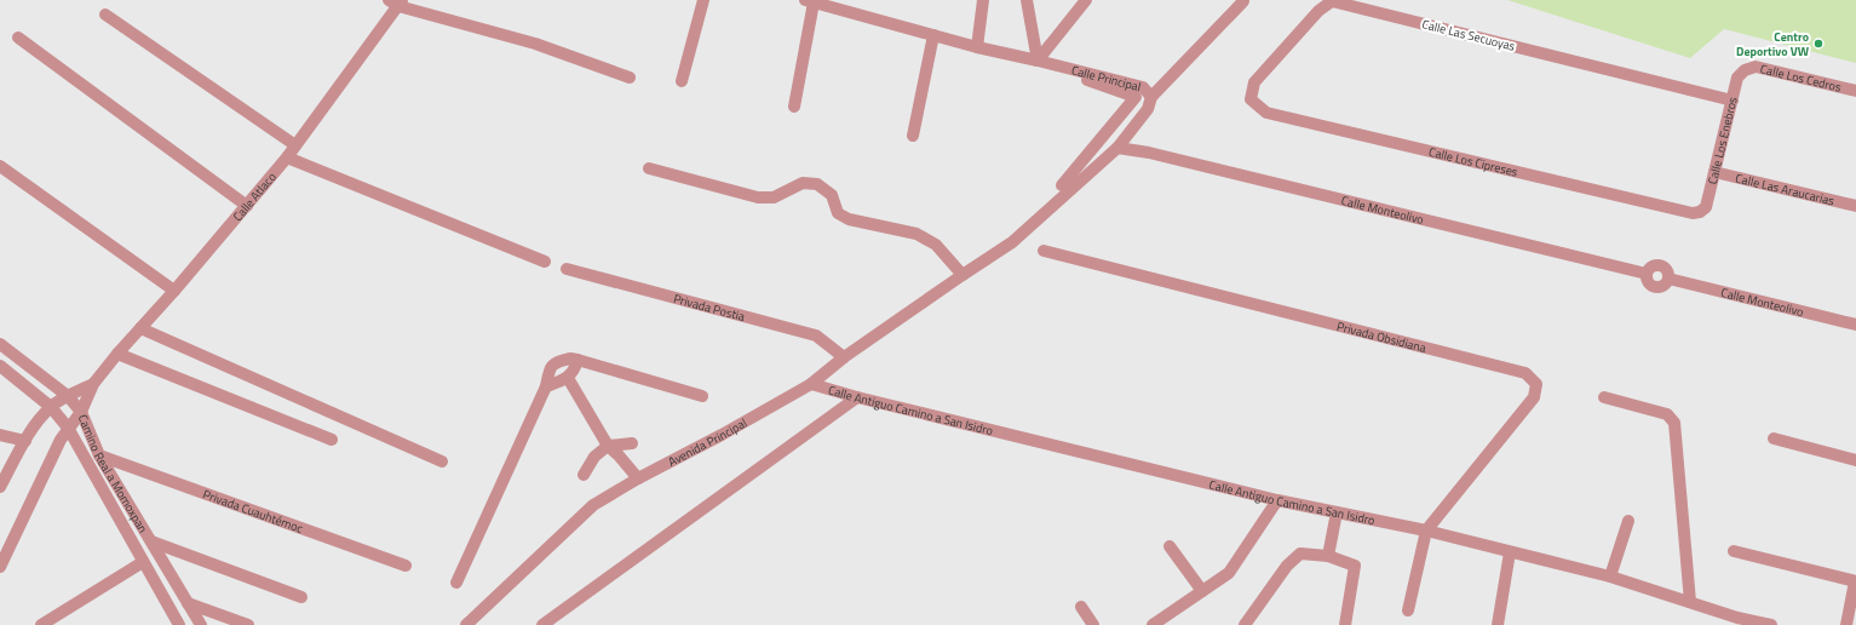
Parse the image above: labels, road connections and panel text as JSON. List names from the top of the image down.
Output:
{
  "streets": {
    "street": [
      "Calle Las Secuoyas",
      "Calle Principal",
      "Calle Los Cedros",
      "Calle Los Enebros",
      "Calle Los Cipreses",
      "Calle Las Araucarias",
      "Calle Atlaco",
      "Calle Monteolivo",
      "Privada Postia",
      "Privada Obsidiana",
      "Calle Antiguo Camino a San Isidro",
      "Avenida Principal",
      "Camino Real a Momoxpan",
      "Privada Cuauhtémoc"
    ]
  },
  "crossings": [
    ["Calle Las Secuoyas", "Calle Los Enebros"],
    ["Calle Las Secuoyas", "Calle Los Cipreses"],
    ["Calle Principal", "Calle Monteolivo"],
    ["Calle Principal", "Avenida Principal"],
    ["Calle Los Cedros", "Calle Los Enebros"],
    ["Calle Los Enebros", "Calle Los Cipreses"],
    ["Calle Los Enebros", "Calle Las Araucarias"],
    ["Calle Atlaco", "Camino Real a Momoxpan"],
    ["Privada Postia", "Avenida Principal"],
    ["Privada Obsidiana", "Calle Antiguo Camino a San Isidro"],
    ["Calle Antiguo Camino a San Isidro", "Avenida Principal"],
    ["Camino Real a Momoxpan", "Privada Cuauhtémoc"]
  ],
  "places": ["Centro Deportivo VW"]
}
